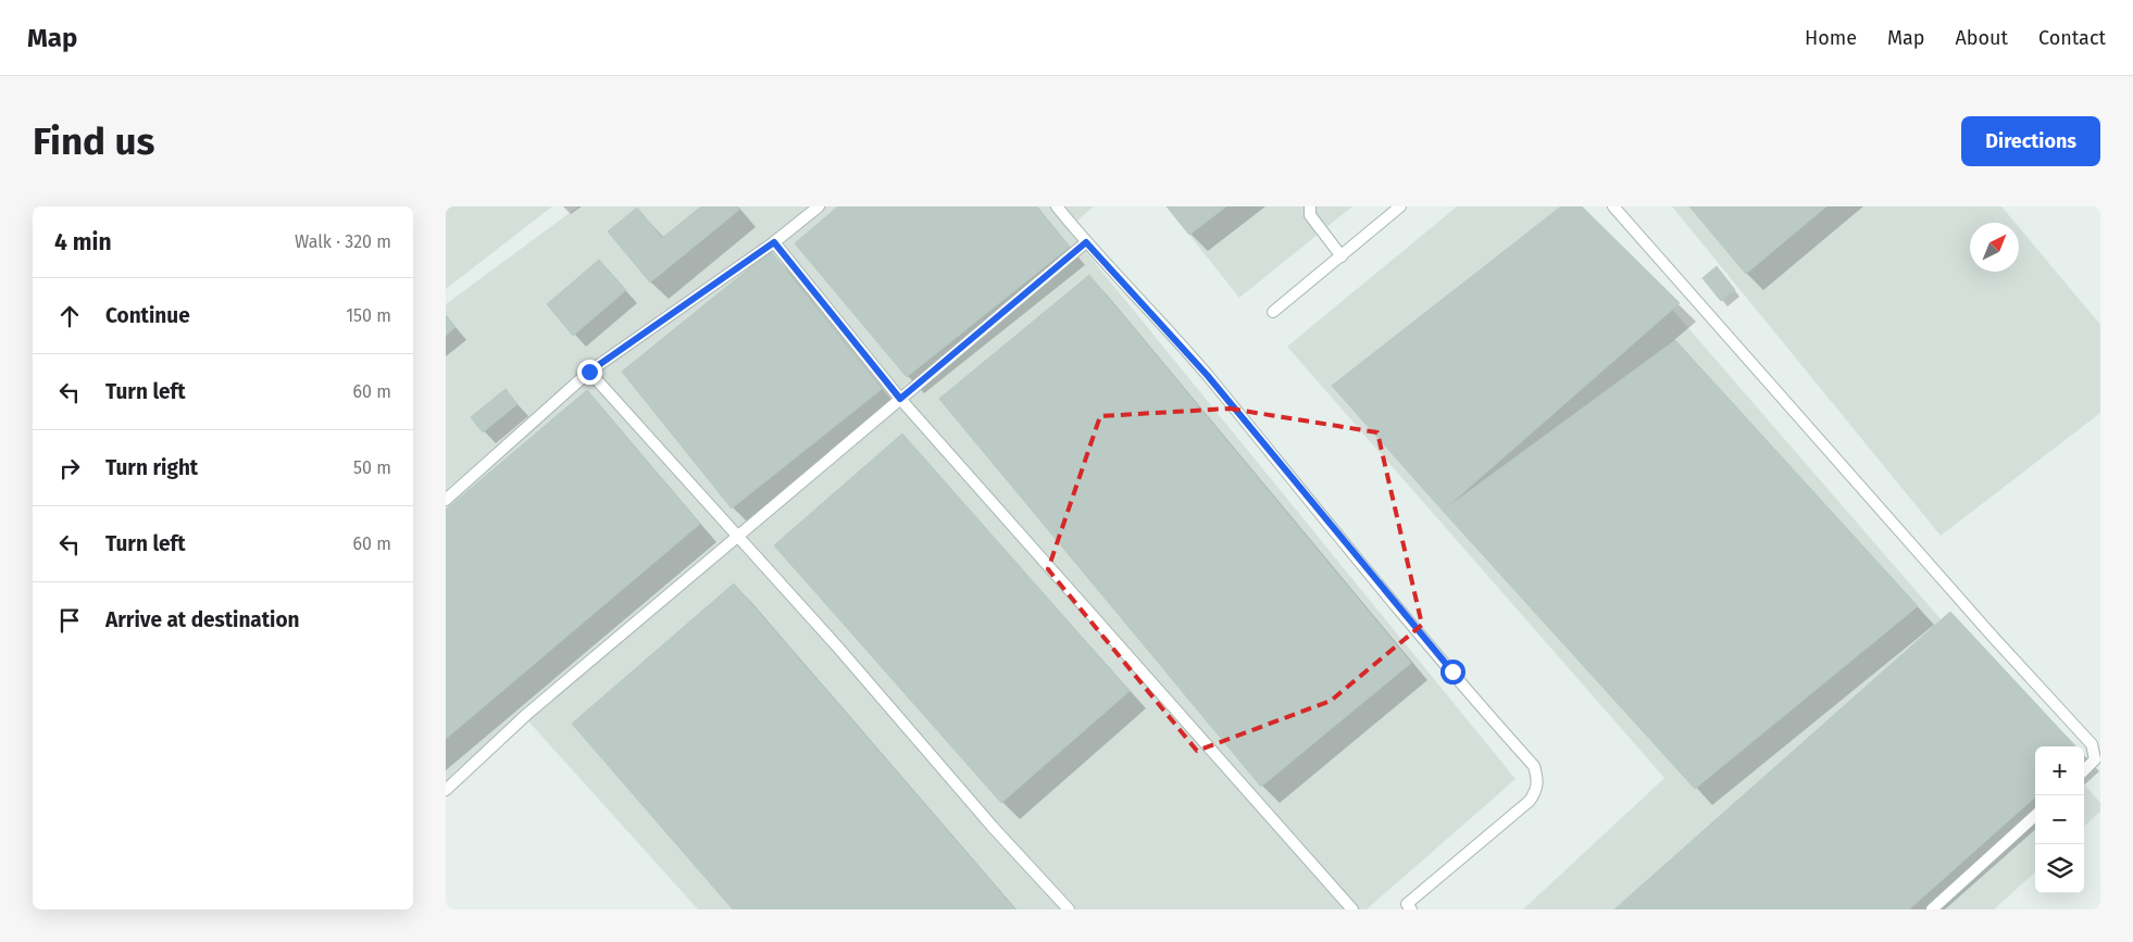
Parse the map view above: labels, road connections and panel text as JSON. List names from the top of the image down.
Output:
{
  "north": "top right",
  "page": {
    "header": "Map",
    "nav": [
      "Home",
      "Map",
      "About",
      "Contact"
    ],
    "buttons": "Directions",
    "title": "Find us",
    "heading": ["4 min", "Walk · 320 m"],
    "list": [
      ["Continue", "150 m"],
      ["Turn left", "60 m"],
      ["Turn right", "50 m"],
      ["Turn left", "60 m"],
      "Arrive at destination"
    ],
    "map_buttons": ["+", "−"]
  }
}
